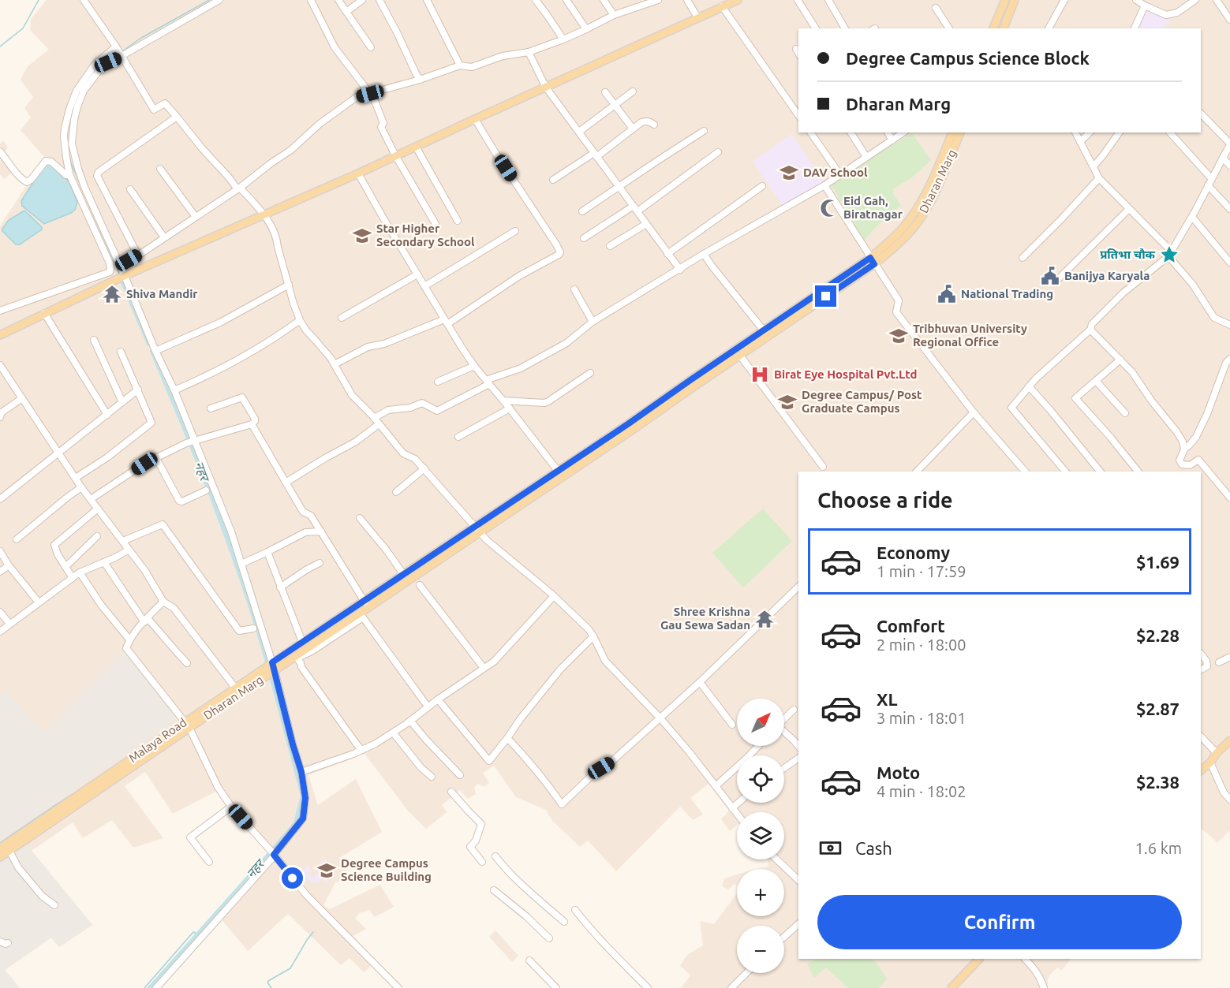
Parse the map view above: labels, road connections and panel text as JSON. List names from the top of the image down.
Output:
{
  "streets": {
    "main road": ["Dharan Marg", "Malaya Road"]
  },
  "crossings": [
    ["Dharan Marg", "Malaya Road"]
  ],
  "water": ["नहर"],
  "places": {
    "school or university": [
      "DAV School",
      "Star Higher Secondary School",
      "Tribhuvan University Regional Office",
      "Degree Campus/ Post Graduate Campus",
      "Degree Campus Science Building"
    ],
    "mosque": ["Eid Gah, Biratnagar"],
    "place": ["प्रतिभा चौक"],
    "public building": ["Banijya Karyala", "National Trading"],
    "temple": ["Shiva Mandir", "Shree Krishna Gau Sewa Sadan"],
    "hospital": ["Birat Eye Hospital Pvt.Ltd"]
  },
  "north": "top right",
  "page": {
    "banner": ["Degree Campus Science Block", "Dharan Marg"],
    "heading": "Choose a ride",
    "list": [
      {
        "name": "Economy",
        "note": "1 min · 17:59",
        "value": "$1.69"
      },
      {
        "name": "Comfort",
        "note": "2 min · 18:00",
        "value": "$2.28"
      },
      {
        "name": "XL",
        "note": "3 min · 18:01",
        "value": "$2.87"
      },
      {
        "name": "Moto",
        "note": "4 min · 18:02",
        "value": "$2.38"
      }
    ],
    "map_buttons": ["+", "−"],
    "pay": ["Cash", "1.6 km"],
    "buttons": "Confirm"
  }
}
